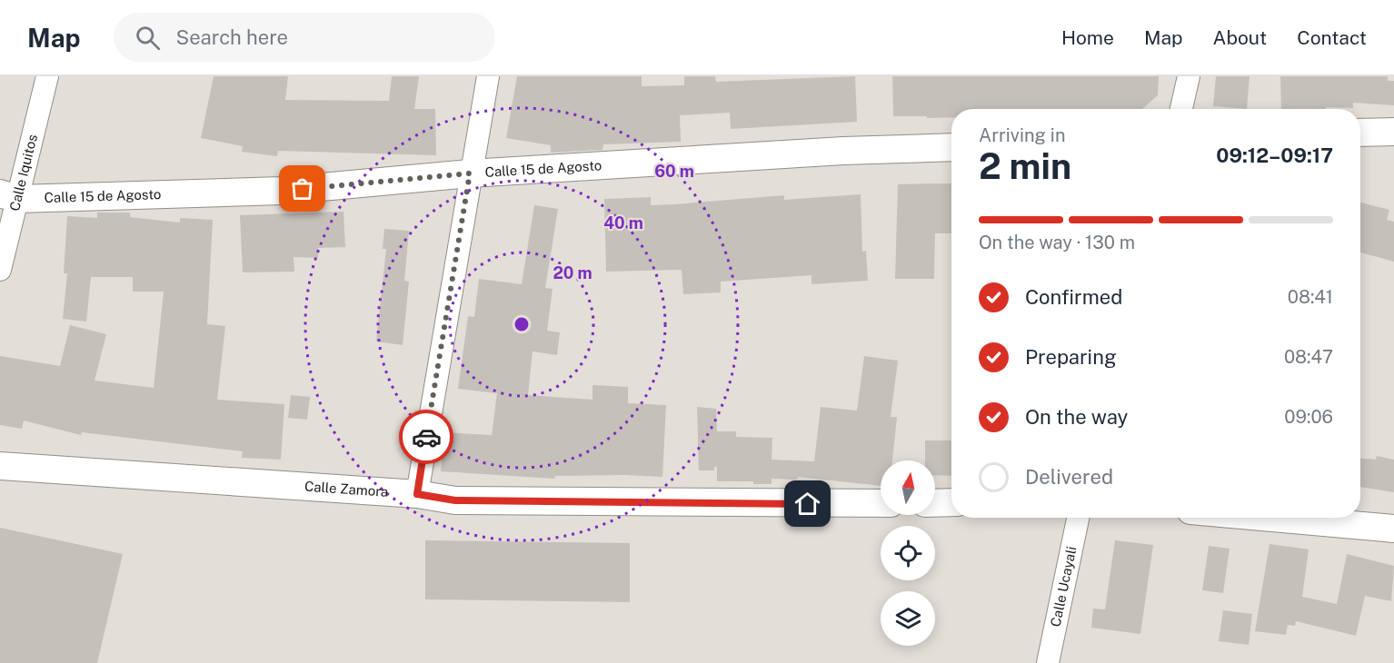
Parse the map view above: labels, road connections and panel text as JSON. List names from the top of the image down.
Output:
{
  "streets": {
    "street": [
      "Calle 15 de Agosto",
      "Calle Iquitos",
      "Calle Zamora",
      "Calle Ucayali"
    ]
  },
  "crossings": [
    ["Calle 15 de Agosto", "Calle Iquitos"]
  ],
  "north": "top",
  "page": {
    "header": "Map",
    "search": "Search here",
    "nav": [
      "Home",
      "Map",
      "About",
      "Contact"
    ],
    "heading": ["2 min", "Arriving in", "09:12–09:17"],
    "bar": "On the way · 130 m",
    "list": [
      ["Confirmed", "08:41"],
      ["Preparing", "08:47"],
      ["On the way", "09:06"],
      "Delivered"
    ]
  },
  "rings": ["60 m", "40 m", "20 m"]
}
